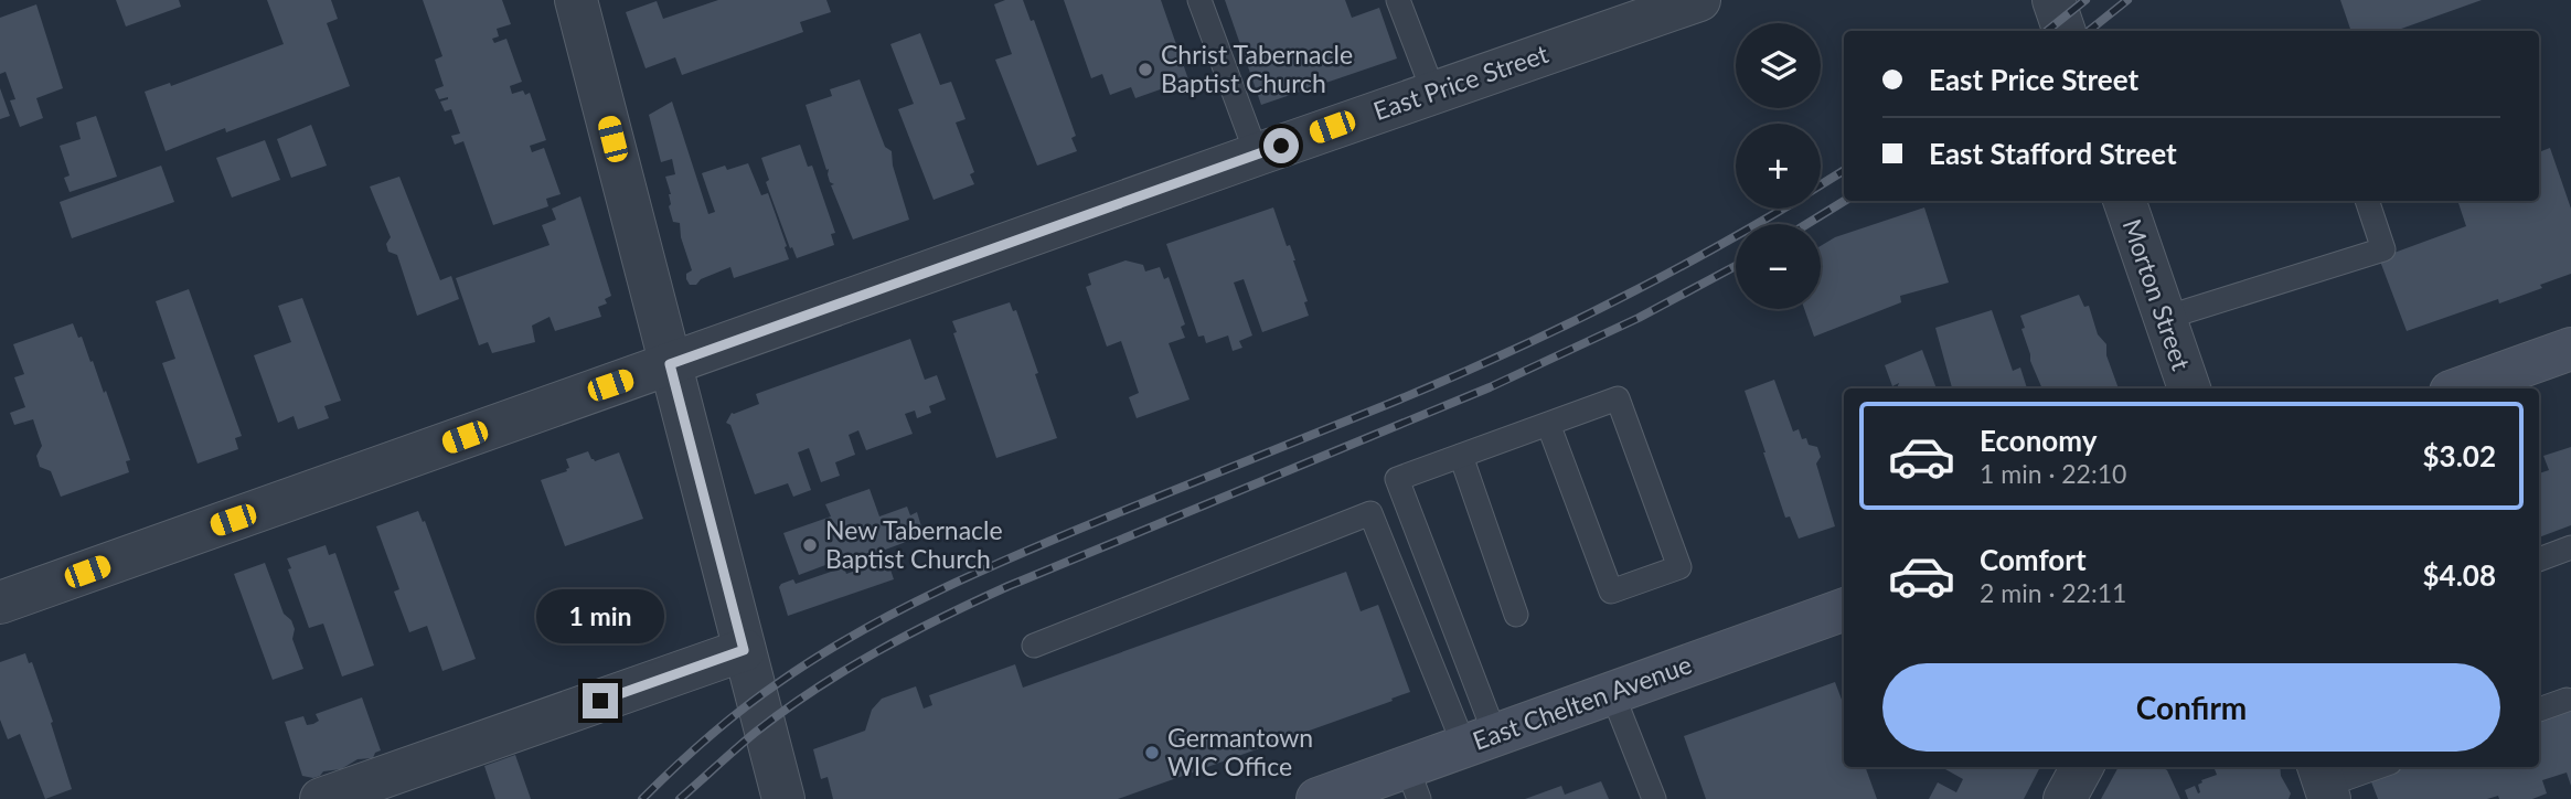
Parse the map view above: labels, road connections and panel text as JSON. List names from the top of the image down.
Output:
{
  "streets": {
    "street": ["East Price Street", "Morton Street", "East Chelten Avenue"]
  },
  "places": ["Christ Tabernacle Baptist Church", "New Tabernacle Baptist Church", "Germantown WIC Office"],
  "page": {
    "map_buttons": ["+", "−"],
    "banner": ["East Price Street", "East Stafford Street"],
    "list": [
      {
        "name": "Economy",
        "note": "1 min · 22:10",
        "value": "$3.02"
      },
      {
        "name": "Comfort",
        "note": "2 min · 22:11",
        "value": "$4.08"
      }
    ],
    "bubble": "1 min",
    "buttons": "Confirm"
  }
}
